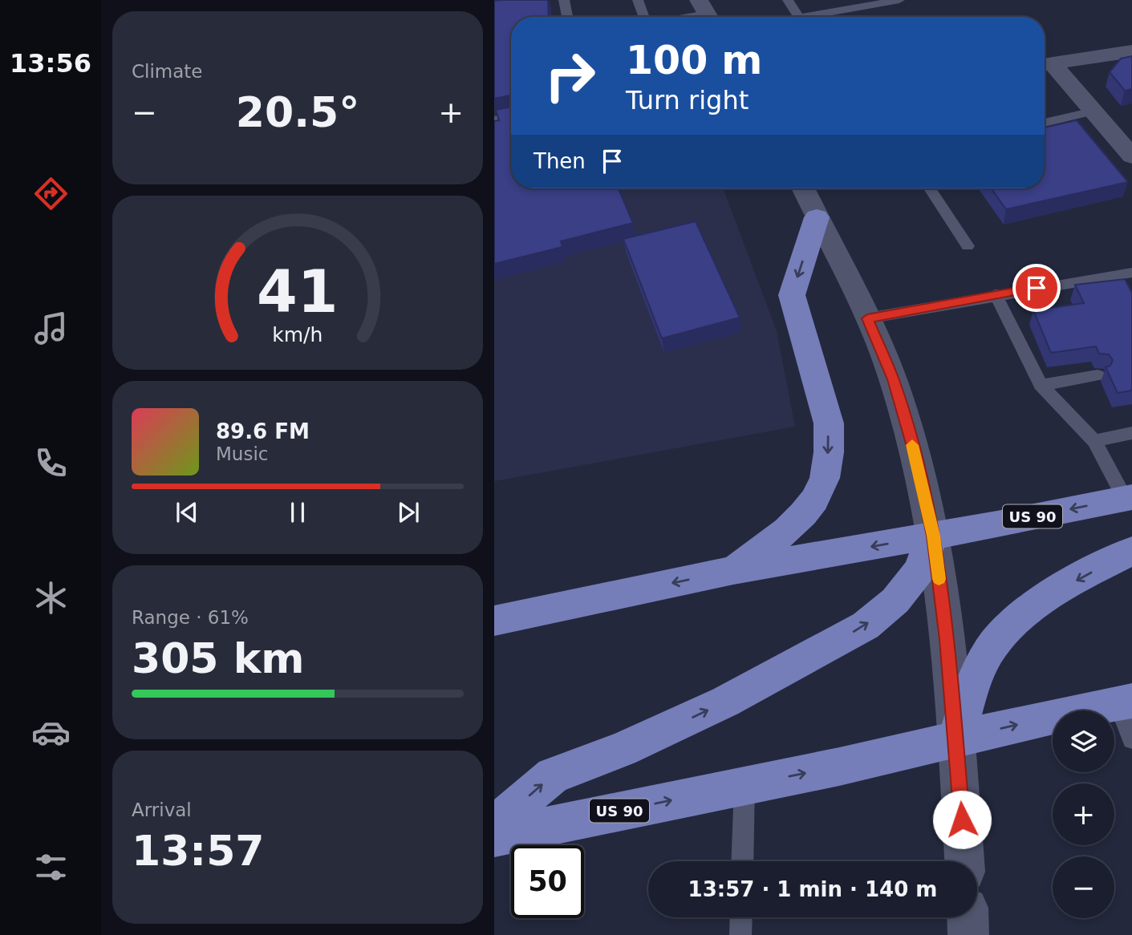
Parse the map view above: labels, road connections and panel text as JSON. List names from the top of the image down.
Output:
{
  "streets": {
    "highway": ["US 90"]
  },
  "page": {
    "tabs": "13:56",
    "tile": [
      "Climate",
      ["Range · 61%", "305 km"],
      ["Arrival", "13:57"]
    ],
    "turn": ["100 m", "Turn right"],
    "heat": ["−", "20.5°", "+"],
    "then": "Then",
    "song": ["89.6 FM", "Music"],
    "map_buttons": ["+", "−"],
    "limit": "50",
    "trip": "13:57 · 1 min · 140 m",
    "gauge": ["41", "km/h"]
  }
}
